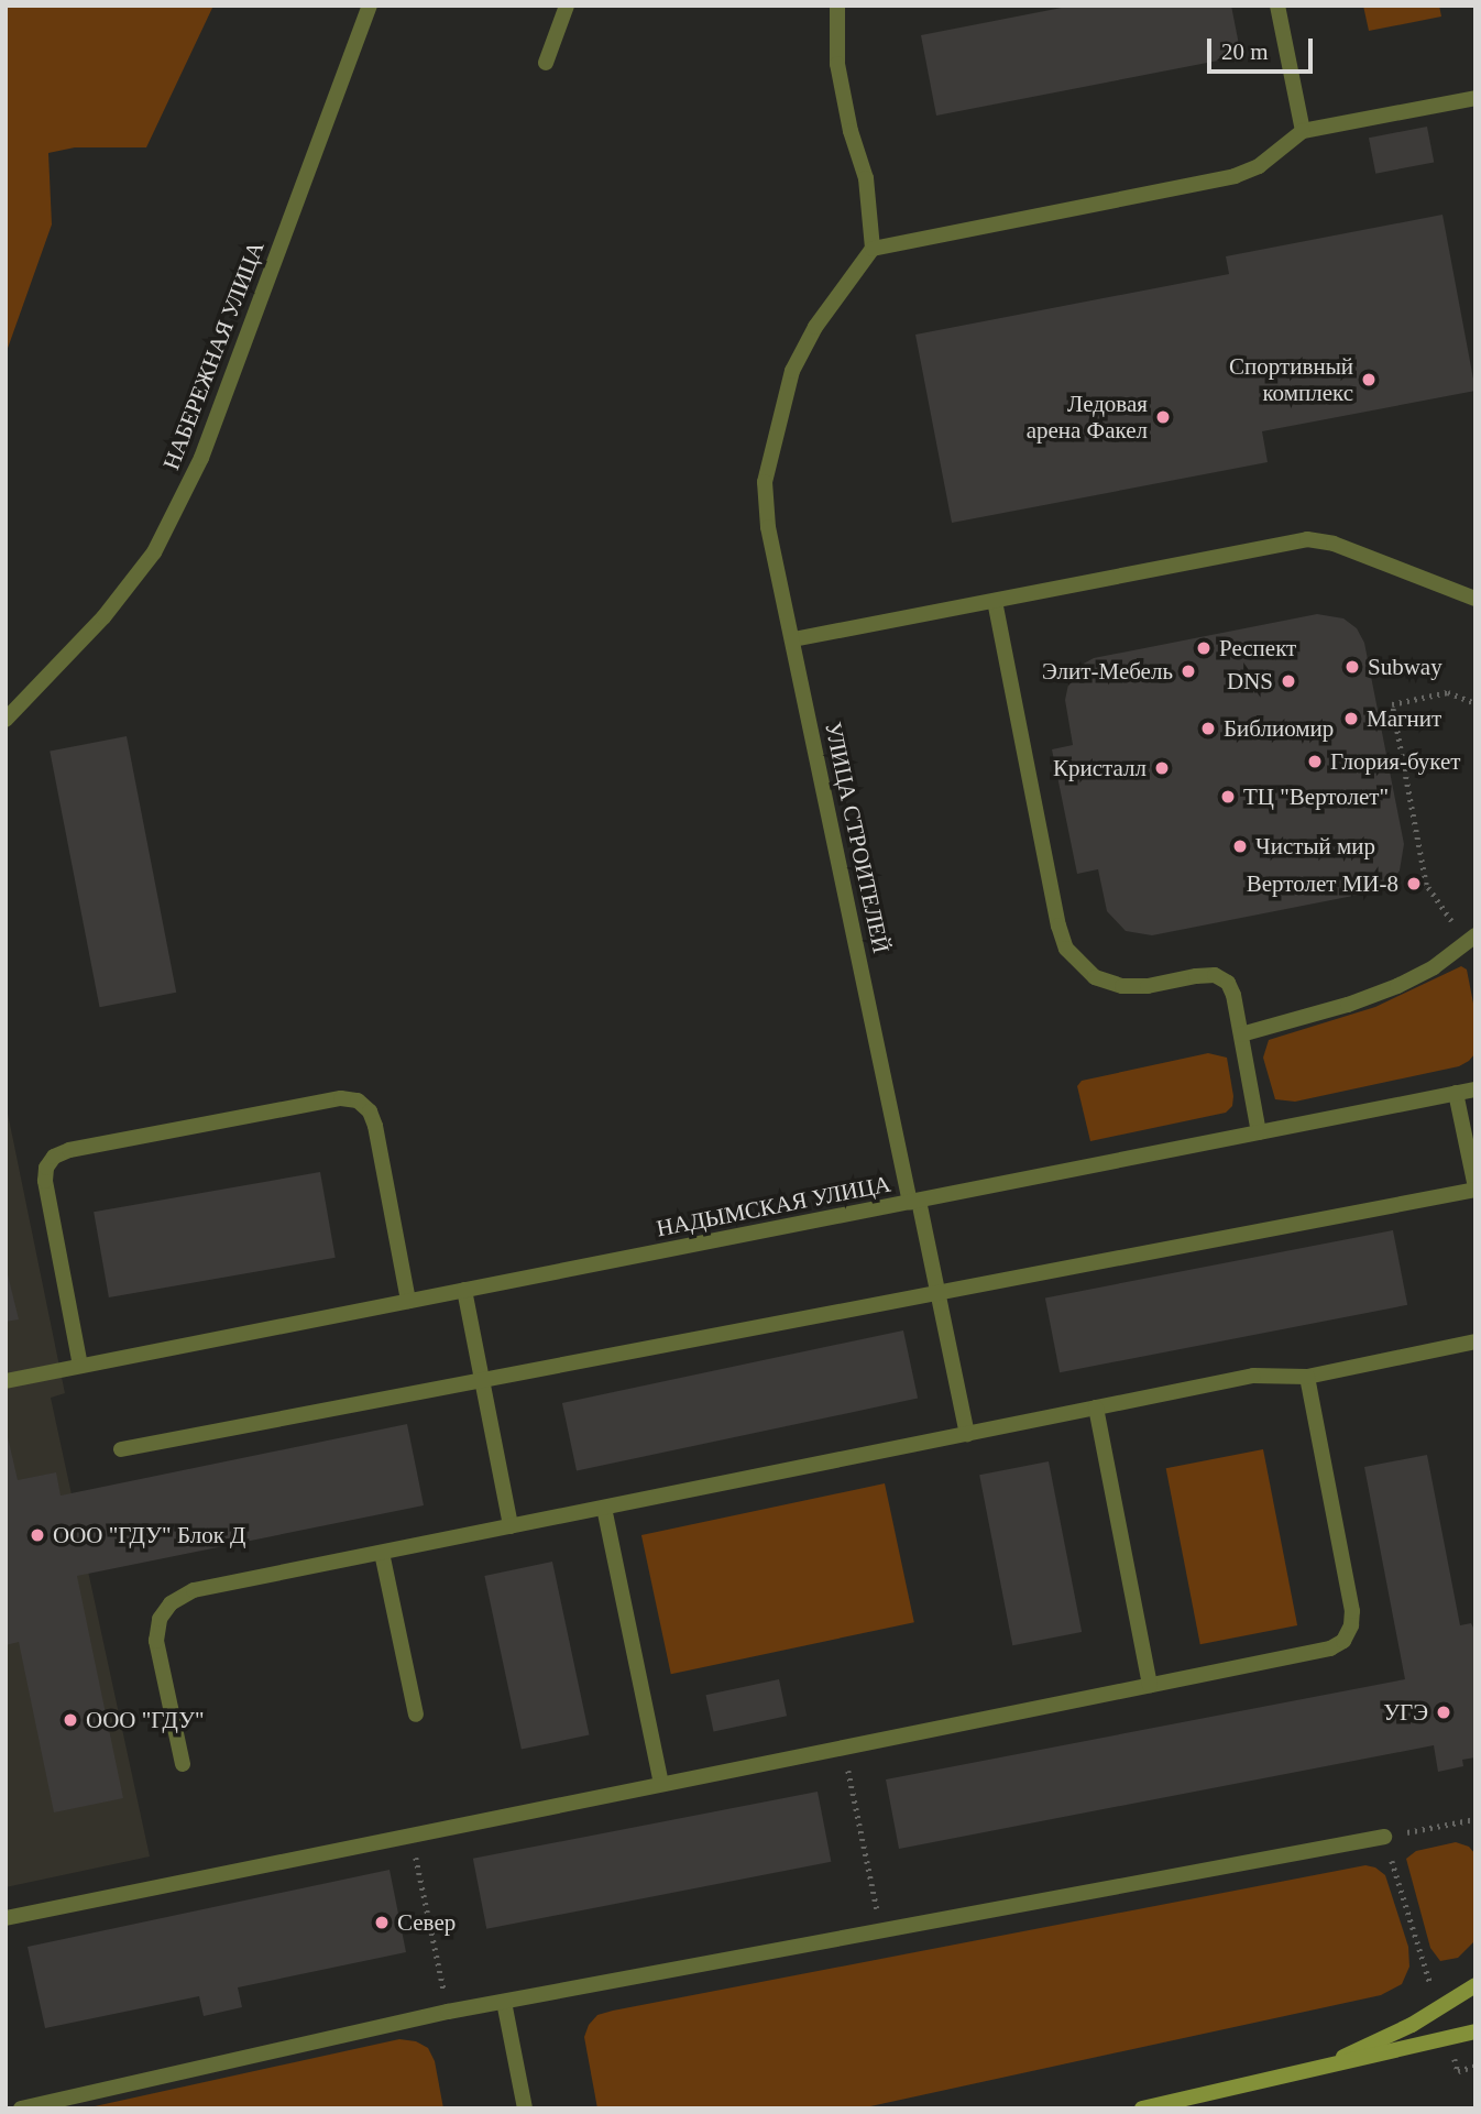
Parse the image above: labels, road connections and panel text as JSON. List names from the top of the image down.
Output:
{
  "streets": {
    "street": ["НАБЕРЕЖНАЯ УЛИЦА", "УЛИЦА СТРОИТЕЛЕЙ", "НАДЫМСКАЯ УЛИЦА"]
  },
  "crossings": [
    ["УЛИЦА СТРОИТЕЛЕЙ", "НАДЫМСКАЯ УЛИЦА"]
  ],
  "places": [
    "Спортивный комплекс",
    "Ледовая арена Факел",
    "Респект",
    "Subway",
    "Элит-Мебель",
    "DNS",
    "Магнит",
    "Библиомир",
    "Глория-букет",
    "Кристалл",
    "ТЦ \"Вертолет\"",
    "Чистый мир",
    "Вертолет МИ-8",
    "ООО \"ГДУ\" Блок Д",
    "УГЭ",
    "ООО \"ГДУ\"",
    "Север"
  ],
  "scale_bar": "20 m"
}
